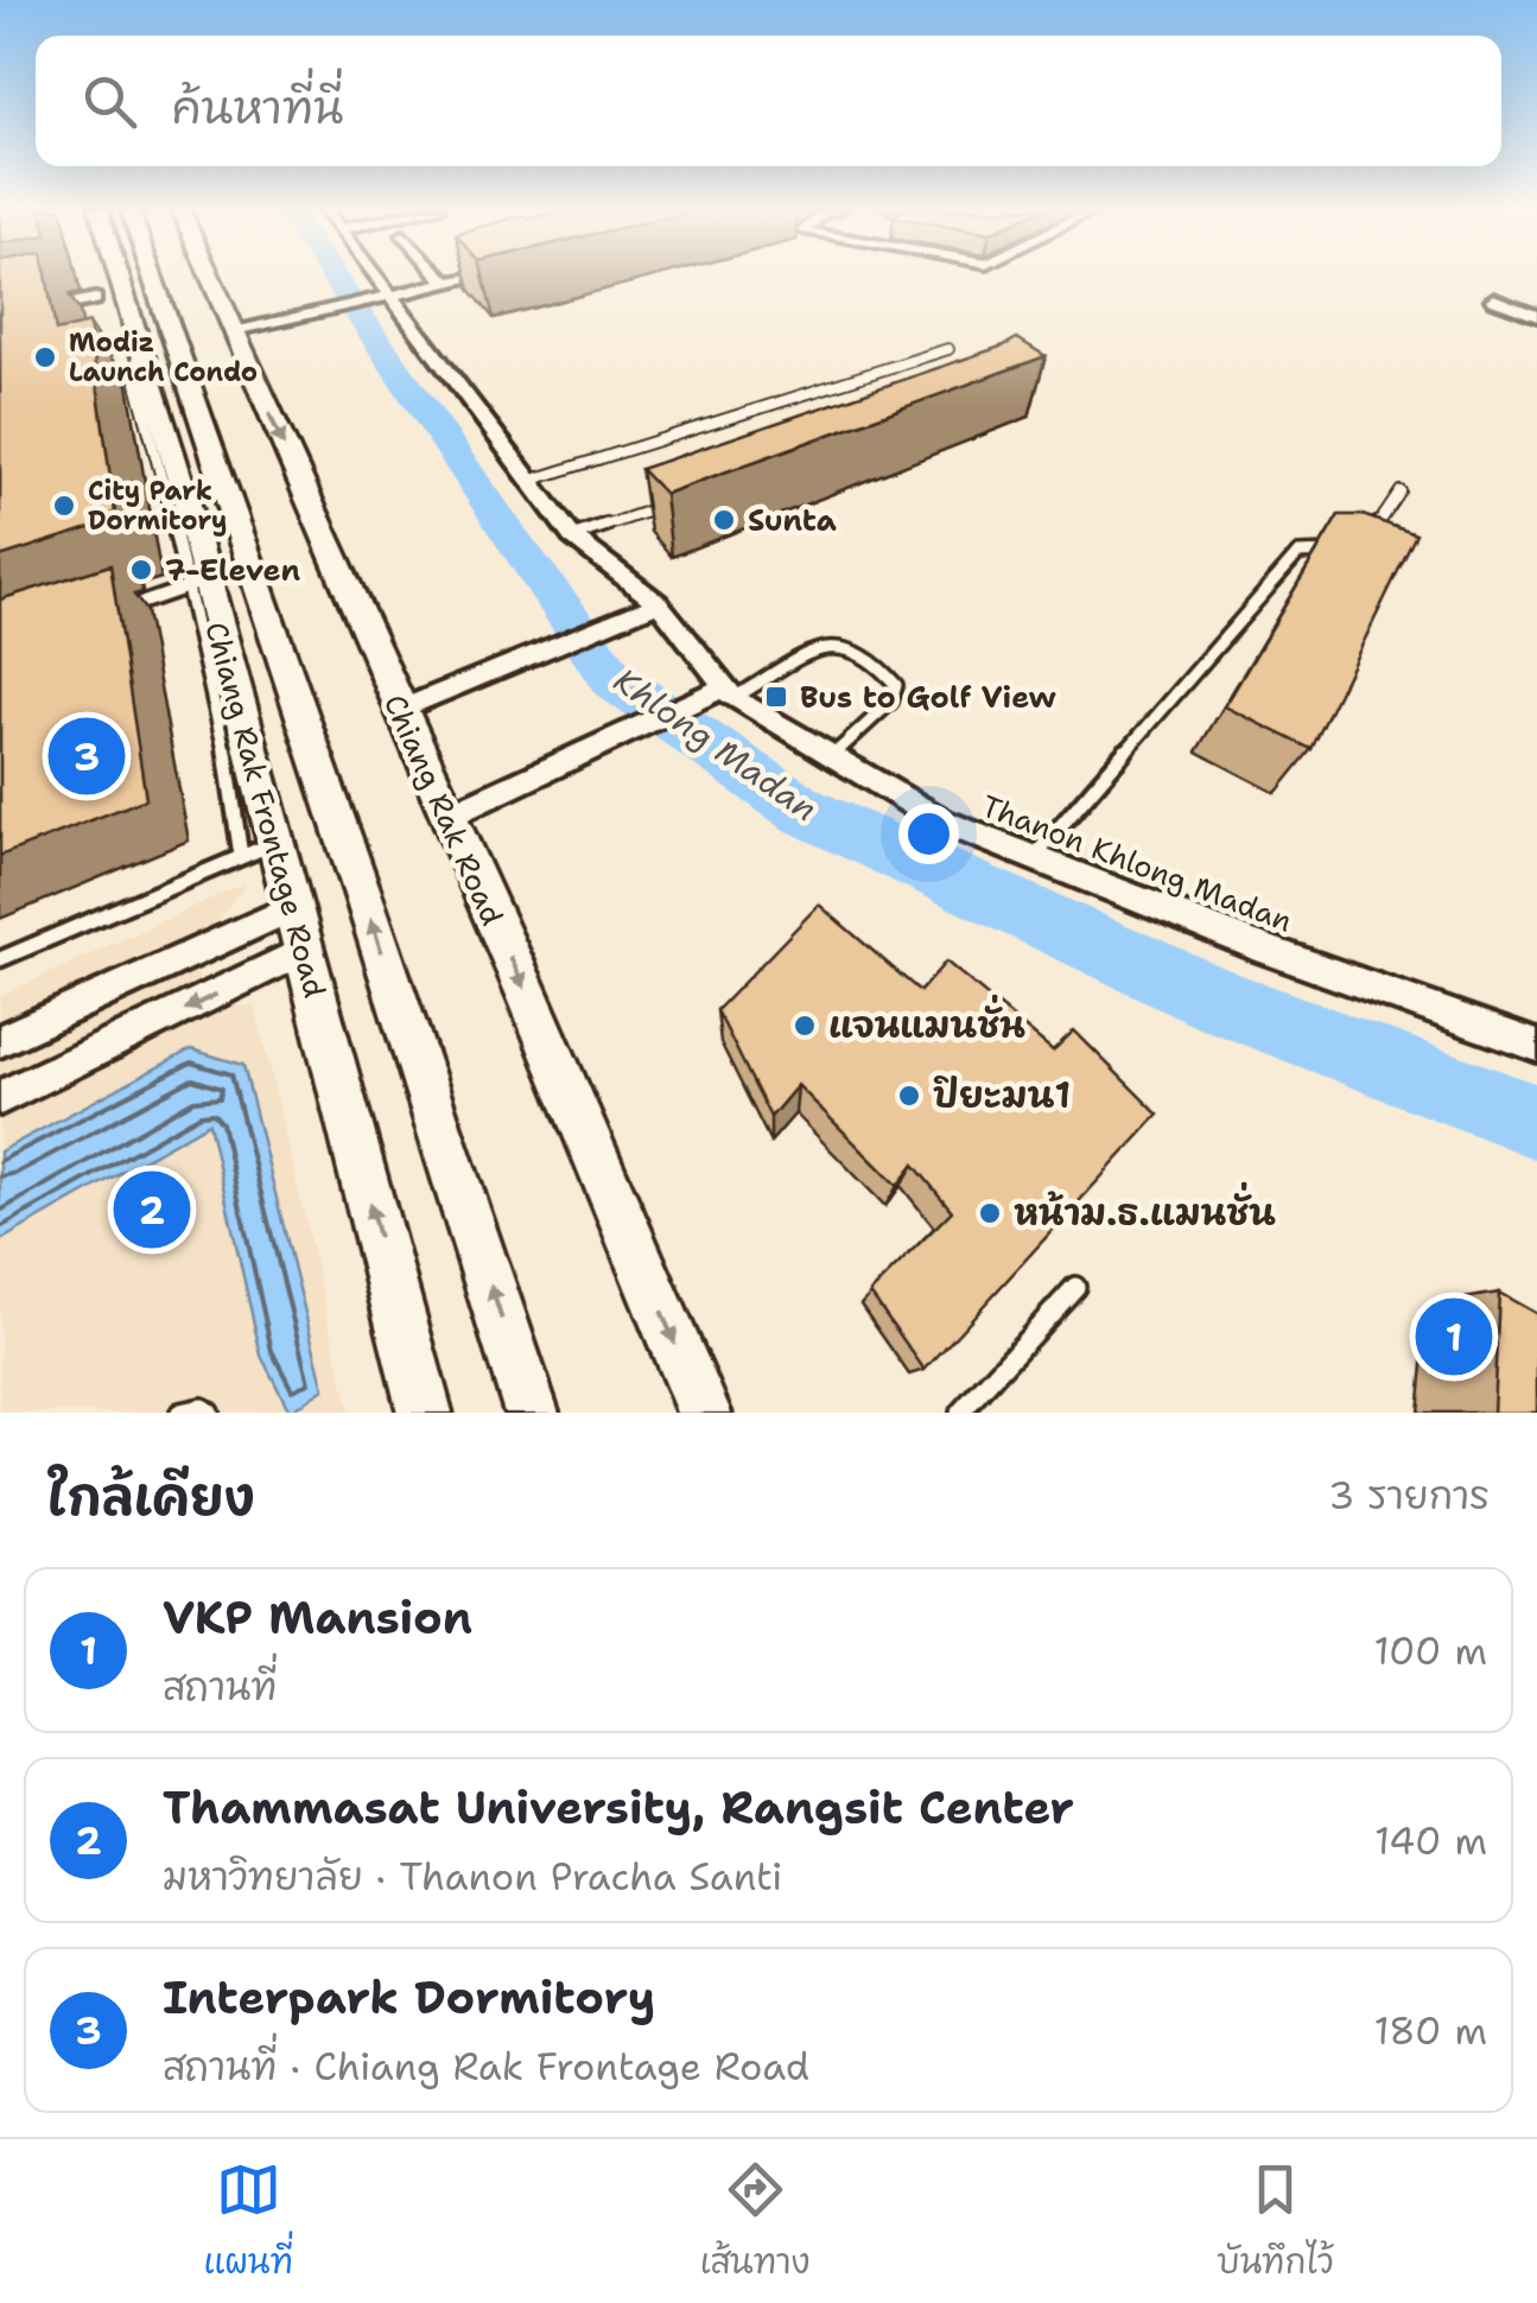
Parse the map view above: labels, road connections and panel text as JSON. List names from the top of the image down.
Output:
{
  "streets": {
    "main road": ["Chiang Rak Frontage Road", "Chiang Rak Road"],
    "street": ["Thanon Khlong Madan"]
  },
  "water": ["Khlong Madan"],
  "places": {
    "other": [
      "Modiz Launch Condo",
      "City Park Dormitory",
      "Sunta",
      "7-Eleven",
      "แจนแมนชั่น",
      "ปิยะมน1",
      "หน้าม.ธ.แมนชั่น"
    ],
    "transit": ["Bus to Golf View"]
  },
  "page": {
    "search": "ค้นหาที่นี่",
    "pins": ["3", "2", "1"],
    "heading": ["ใกล้เคียง", "3 รายการ"],
    "list": [
      {
        "mark": "1",
        "name": "VKP Mansion",
        "note": "สถานที่",
        "value": "100 m"
      },
      {
        "mark": "2",
        "name": "Thammasat University, Rangsit Center",
        "note": "มหาวิทยาลัย · Thanon Pracha Santi",
        "value": "140 m"
      },
      {
        "mark": "3",
        "name": "Interpark Dormitory",
        "note": "สถานที่ · Chiang Rak Frontage Road",
        "value": "180 m"
      }
    ],
    "nav": ["แผนที่", "เส้นทาง", "บันทึกไว้"]
  }
}
